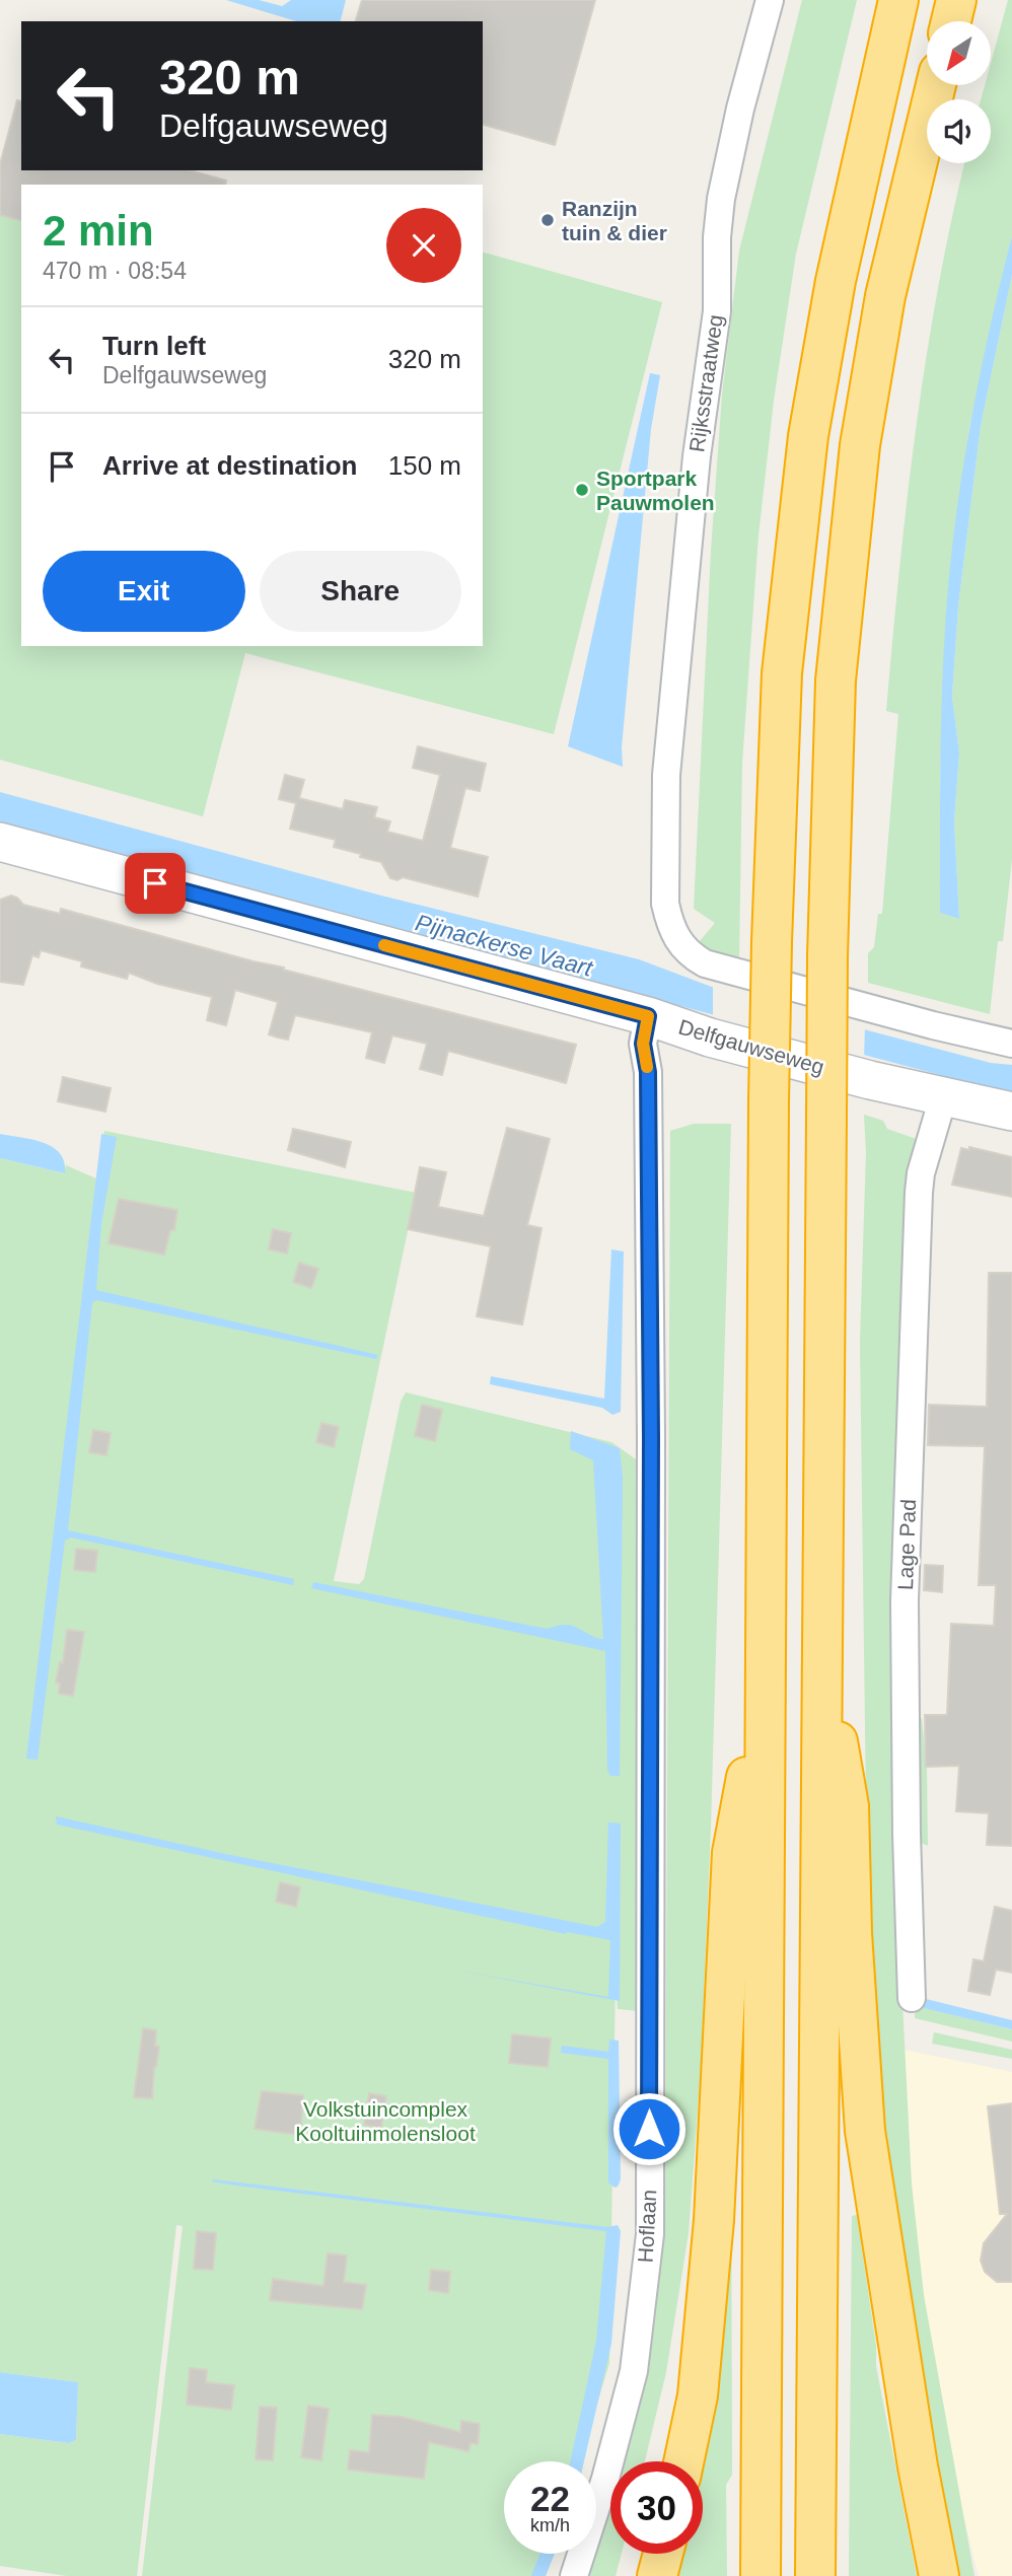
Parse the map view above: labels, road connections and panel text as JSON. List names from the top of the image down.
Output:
{
  "streets": {
    "street": [
      "Rijksstraatweg",
      "Delfgauwseweg",
      "Lage Pad",
      "Hoflaan"
    ]
  },
  "crossings": [
    ["Delfgauwseweg", "Lage Pad"],
    ["Delfgauwseweg", "Hoflaan"]
  ],
  "water": ["Pijnackerse Vaart"],
  "parks": ["Volkstuincomplex Kooltuinmolensloot"],
  "places": ["Ranzijn tuin & dier", "Sportpark Pauwmolen"],
  "north": "bottom left",
  "page": {
    "turn": ["320 m", "Delfgauwseweg"],
    "heading": ["2 min", "470 m · 08:54"],
    "list": [
      {
        "name": "Turn left",
        "note": "Delfgauwseweg",
        "value": "320 m"
      },
      {
        "name": "Arrive at destination",
        "value": "150 m"
      }
    ],
    "buttons": ["Exit", "Share"],
    "speed": "22 km/h",
    "limit": "30"
  }
}
